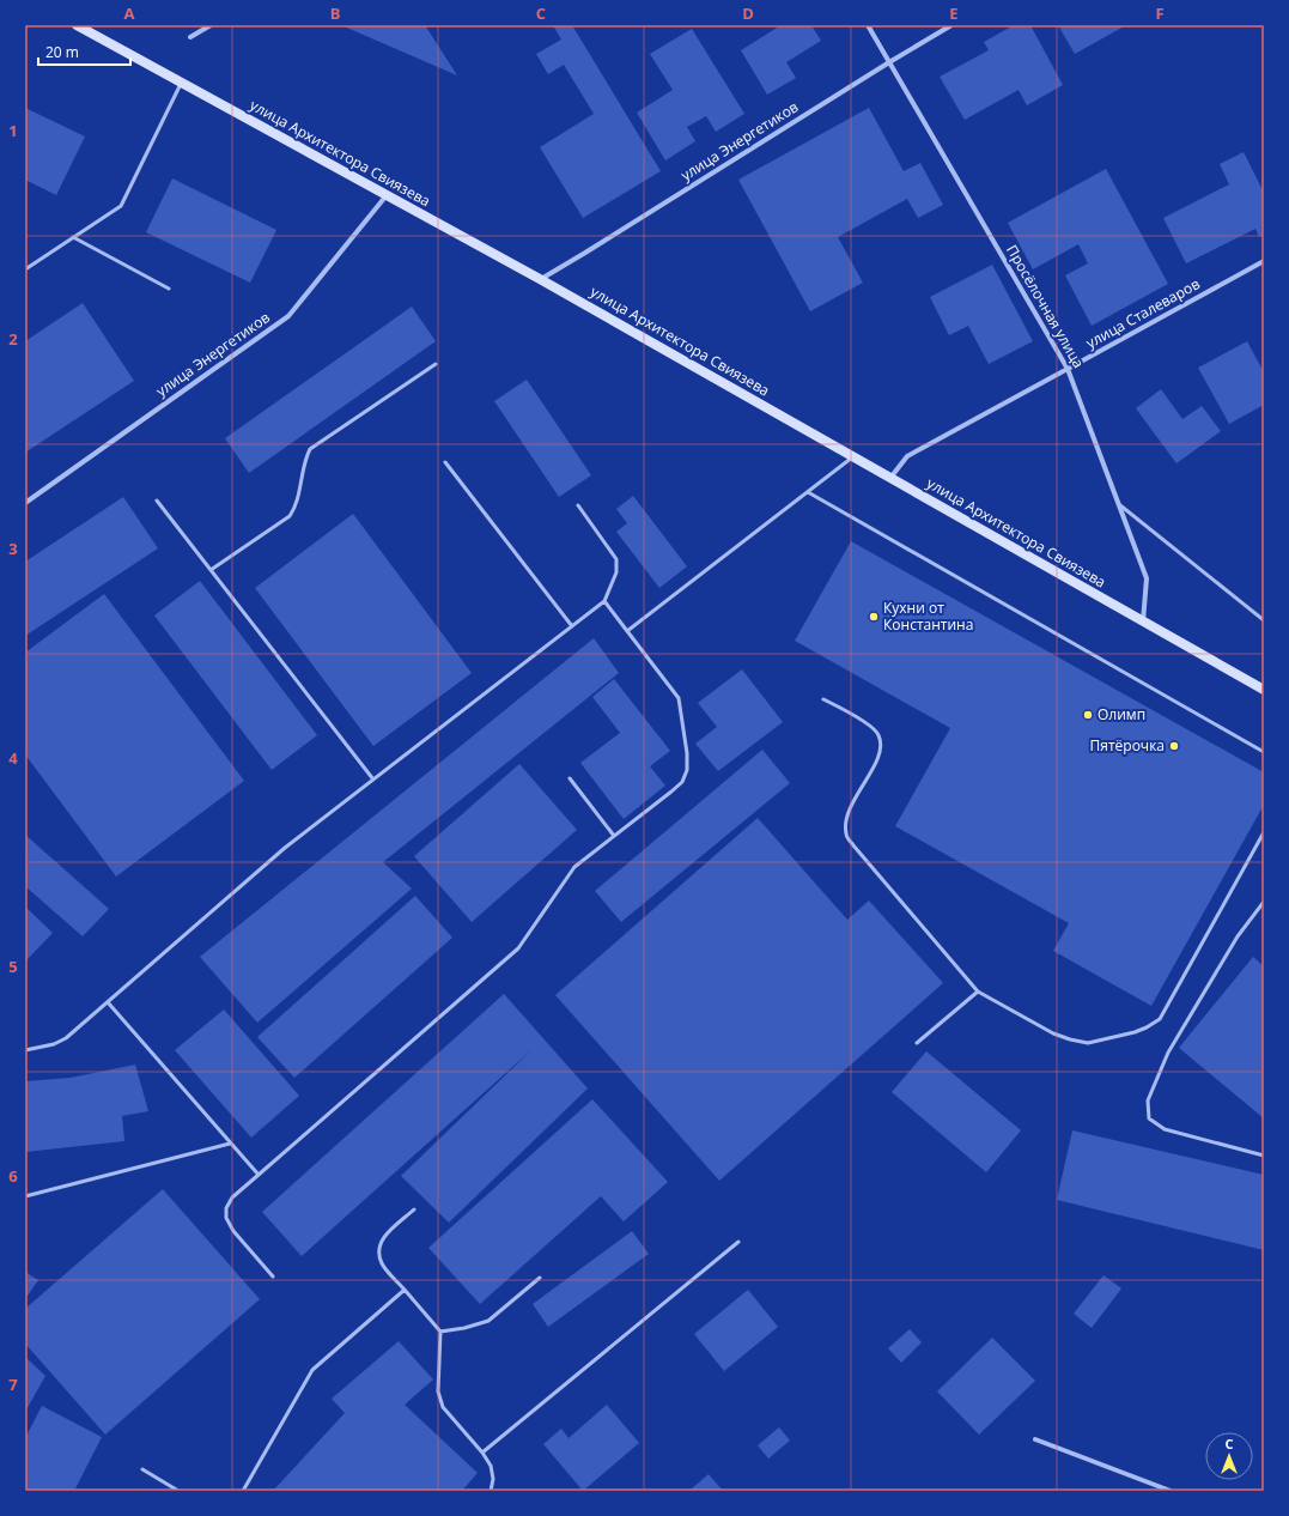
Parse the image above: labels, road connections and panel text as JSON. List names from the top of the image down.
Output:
{
  "streets": {
    "main road": ["улица Архитектора Свиязева"],
    "street": ["улица Энергетиков", "Просёлочная улица", "улица Сталеваров"]
  },
  "crossings": [
    ["улица Энергетиков", "улица Архитектора Свиязева"],
    ["улица Энергетиков", "Просёлочная улица"],
    ["улица Архитектора Свиязева", "Просёлочная улица"],
    ["улица Архитектора Свиязева", "улица Сталеваров"],
    ["Просёлочная улица", "улица Сталеваров"]
  ],
  "places": ["Кухни от Константина", "Олимп", "Пятёрочка"],
  "scale_bar": "20 m",
  "north": "top",
  "grid": {
    "columns": [
      "A",
      "B",
      "C",
      "D",
      "E",
      "F"
    ],
    "rows": [
      "1",
      "2",
      "3",
      "4",
      "5",
      "6",
      "7"
    ]
  }
}
